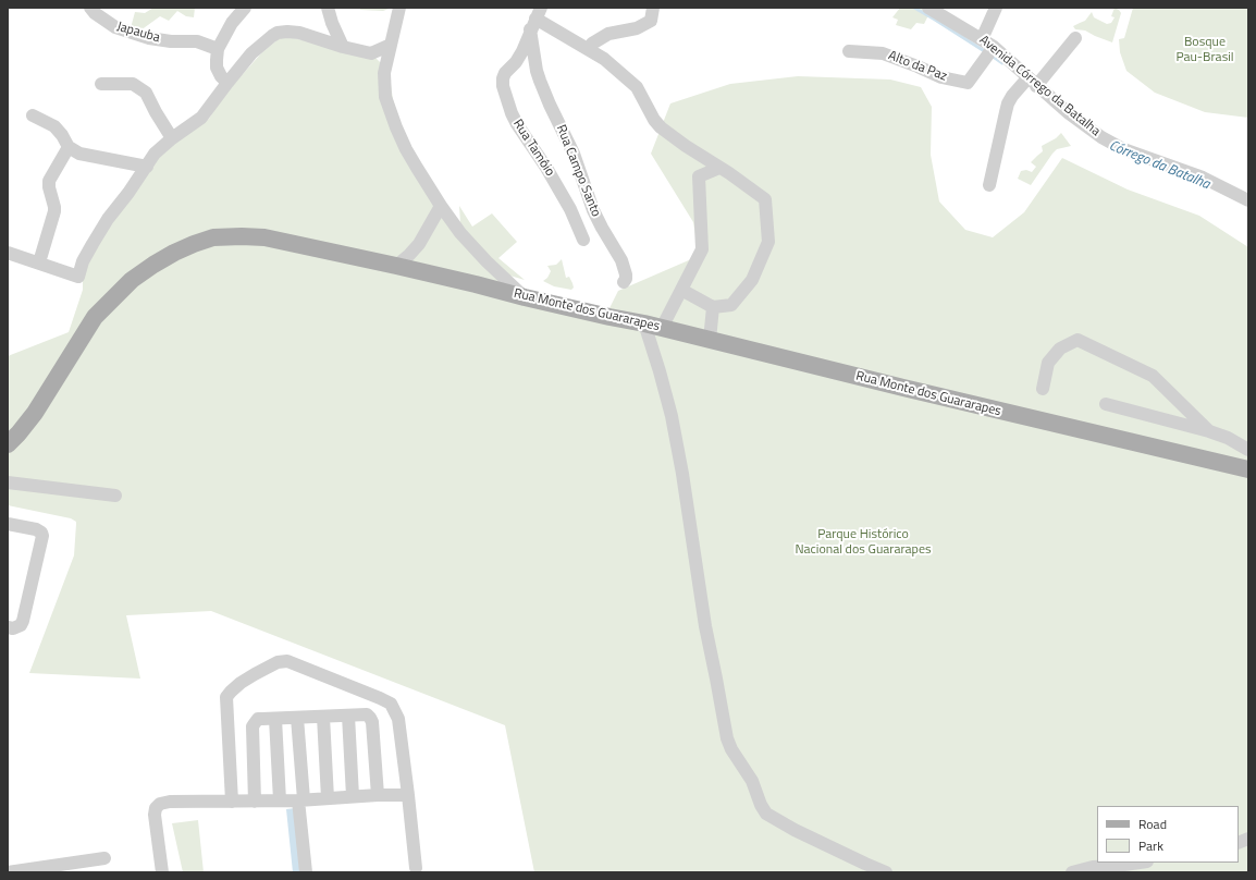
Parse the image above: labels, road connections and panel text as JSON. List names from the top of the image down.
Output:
{
  "streets": {
    "main road": ["Rua Monte dos Guararapes"],
    "street": [
      "Japauba",
      "Alto da Paz",
      "Avenida Córrego da Batalha",
      "Rua Tamôio",
      "Rua Campo Santo"
    ]
  },
  "crossings": [
    ["Alto da Paz", "Avenida Córrego da Batalha"],
    ["Rua Tamôio", "Rua Campo Santo"]
  ],
  "water": ["Córrego da Batalha"],
  "parks": ["Bosque Pau-Brasil", "Parque Histórico Nacional dos Guararapes"],
  "legend": ["Road", "Park"]
}
